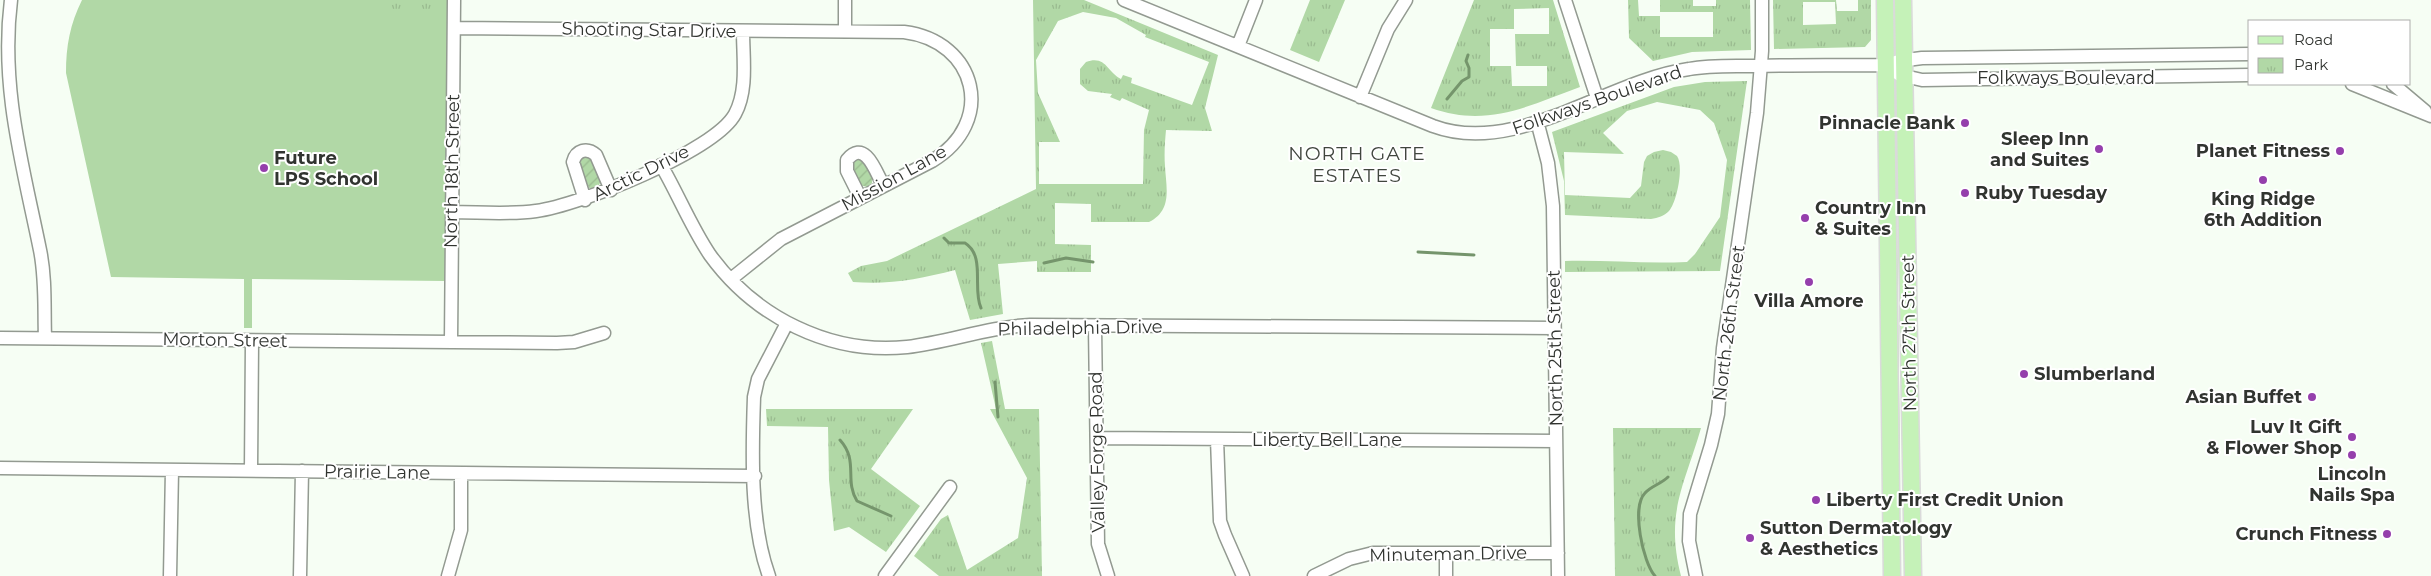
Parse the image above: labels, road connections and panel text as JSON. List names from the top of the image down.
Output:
{
  "streets": {
    "main road": ["North 27th Street"],
    "street": [
      "Shooting Star Drive",
      "Folkways Boulevard",
      "North 18th Street",
      "Arctic Drive",
      "Mission Lane",
      "North 26th Street",
      "Philadelphia Drive",
      "Morton Street",
      "North 25th Street",
      "Liberty Bell Lane",
      "Valley Forge Road",
      "Prairie Lane",
      "Minuteman Drive"
    ]
  },
  "crossings": [
    ["Shooting Star Drive", "North 18th Street"],
    ["Shooting Star Drive", "Arctic Drive"],
    ["Shooting Star Drive", "Mission Lane"],
    ["Folkways Boulevard", "North 26th Street"],
    ["Folkways Boulevard", "North 27th Street"],
    ["Folkways Boulevard", "North 25th Street"],
    ["North 18th Street", "Arctic Drive"],
    ["North 18th Street", "Morton Street"],
    ["Arctic Drive", "Philadelphia Drive"],
    ["Mission Lane", "Philadelphia Drive"],
    ["Philadelphia Drive", "North 25th Street"],
    ["Philadelphia Drive", "Valley Forge Road"],
    ["North 25th Street", "Liberty Bell Lane"],
    ["North 25th Street", "Minuteman Drive"],
    ["Liberty Bell Lane", "Valley Forge Road"]
  ],
  "districts": ["NORTH GATE ESTATES"],
  "places": [
    "Pinnacle Bank",
    "Sleep Inn and Suites",
    "Planet Fitness",
    "Future LPS School",
    "King Ridge 6th Addition",
    "Ruby Tuesday",
    "Country Inn & Suites",
    "Villa Amore",
    "Slumberland",
    "Asian Buffet",
    "Luv It Gift & Flower Shop",
    "Lincoln Nails Spa",
    "Liberty First Credit Union",
    "Crunch Fitness",
    "Sutton Dermatology & Aesthetics"
  ],
  "legend": ["Road", "Park"]
}
